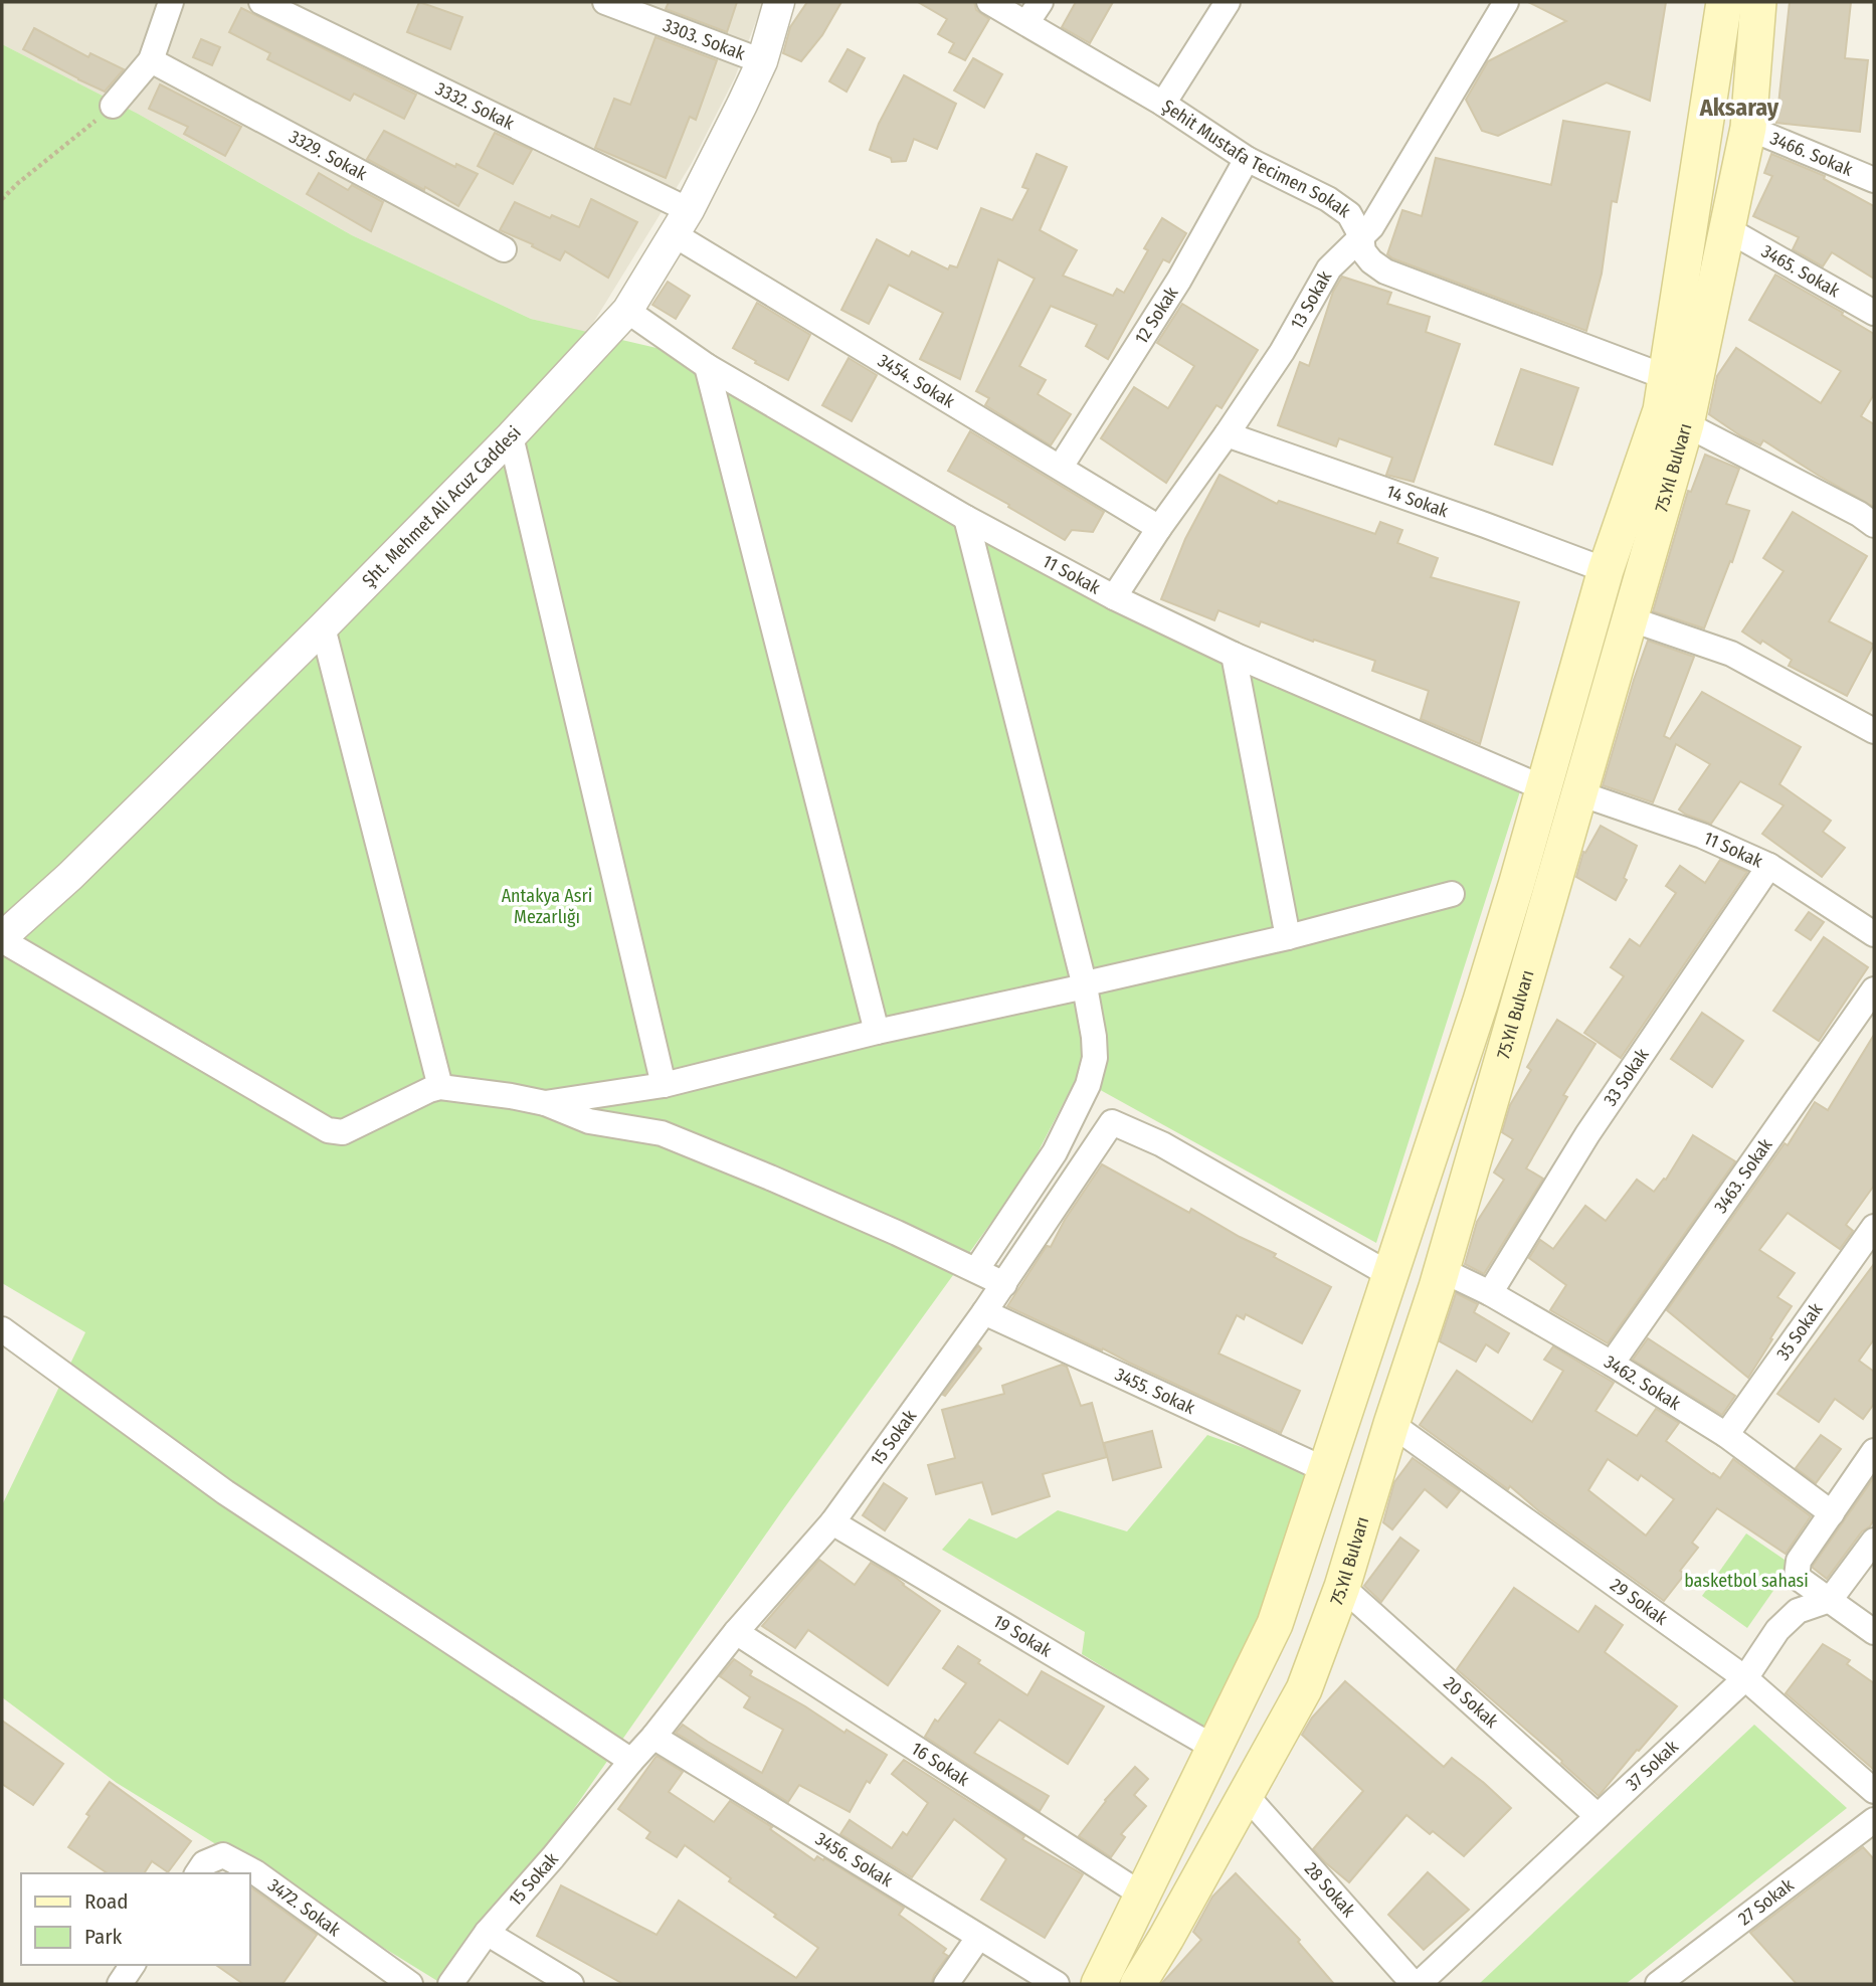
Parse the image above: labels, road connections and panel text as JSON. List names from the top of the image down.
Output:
{
  "streets": {
    "main road": ["75.Yıl Bulvarı"],
    "street": [
      "3303. Sokak",
      "3332. Sokak",
      "3466. Sokak",
      "3329. Sokak",
      "Şehit Mustafa Tecimen Sokak",
      "3465. Sokak",
      "13 Sokak",
      "12 Sokak",
      "3454. Sokak",
      "14 Sokak",
      "Şht. Mehmet Ali Acuz Caddesi",
      "11 Sokak",
      "33 Sokak",
      "3463. Sokak",
      "35 Sokak",
      "3462. Sokak",
      "3455. Sokak",
      "15 Sokak",
      "29 Sokak",
      "19 Sokak",
      "20 Sokak",
      "16 Sokak",
      "37 Sokak",
      "3456. Sokak",
      "28 Sokak",
      "27 Sokak",
      "3472. Sokak"
    ]
  },
  "crossings": [
    ["3303. Sokak", "Şht. Mehmet Ali Acuz Caddesi"],
    ["3332. Sokak", "3454. Sokak"],
    ["3332. Sokak", "Şht. Mehmet Ali Acuz Caddesi"],
    ["3466. Sokak", "75.Yıl Bulvarı"],
    ["Şehit Mustafa Tecimen Sokak", "13 Sokak"],
    ["Şehit Mustafa Tecimen Sokak", "12 Sokak"],
    ["Şehit Mustafa Tecimen Sokak", "75.Yıl Bulvarı"],
    ["3465. Sokak", "75.Yıl Bulvarı"],
    ["13 Sokak", "3454. Sokak"],
    ["13 Sokak", "14 Sokak"],
    ["13 Sokak", "11 Sokak"],
    ["12 Sokak", "3454. Sokak"],
    ["3454. Sokak", "Şht. Mehmet Ali Acuz Caddesi"],
    ["75.Yıl Bulvarı", "14 Sokak"],
    ["75.Yıl Bulvarı", "11 Sokak"],
    ["75.Yıl Bulvarı", "3462. Sokak"],
    ["75.Yıl Bulvarı", "3455. Sokak"],
    ["75.Yıl Bulvarı", "15 Sokak"],
    ["75.Yıl Bulvarı", "29 Sokak"],
    ["75.Yıl Bulvarı", "19 Sokak"],
    ["75.Yıl Bulvarı", "20 Sokak"],
    ["75.Yıl Bulvarı", "16 Sokak"],
    ["75.Yıl Bulvarı", "28 Sokak"],
    ["Şht. Mehmet Ali Acuz Caddesi", "11 Sokak"],
    ["11 Sokak", "33 Sokak"],
    ["33 Sokak", "3462. Sokak"],
    ["3463. Sokak", "3462. Sokak"],
    ["35 Sokak", "3462. Sokak"],
    ["3455. Sokak", "15 Sokak"],
    ["15 Sokak", "19 Sokak"],
    ["15 Sokak", "16 Sokak"],
    ["15 Sokak", "3456. Sokak"],
    ["29 Sokak", "37 Sokak"],
    ["20 Sokak", "37 Sokak"],
    ["37 Sokak", "28 Sokak"]
  ],
  "districts": ["Aksaray"],
  "parks": ["Antakya Asri Mezarlığı", "basketbol sahasi"],
  "legend": ["Road", "Park"]
}
